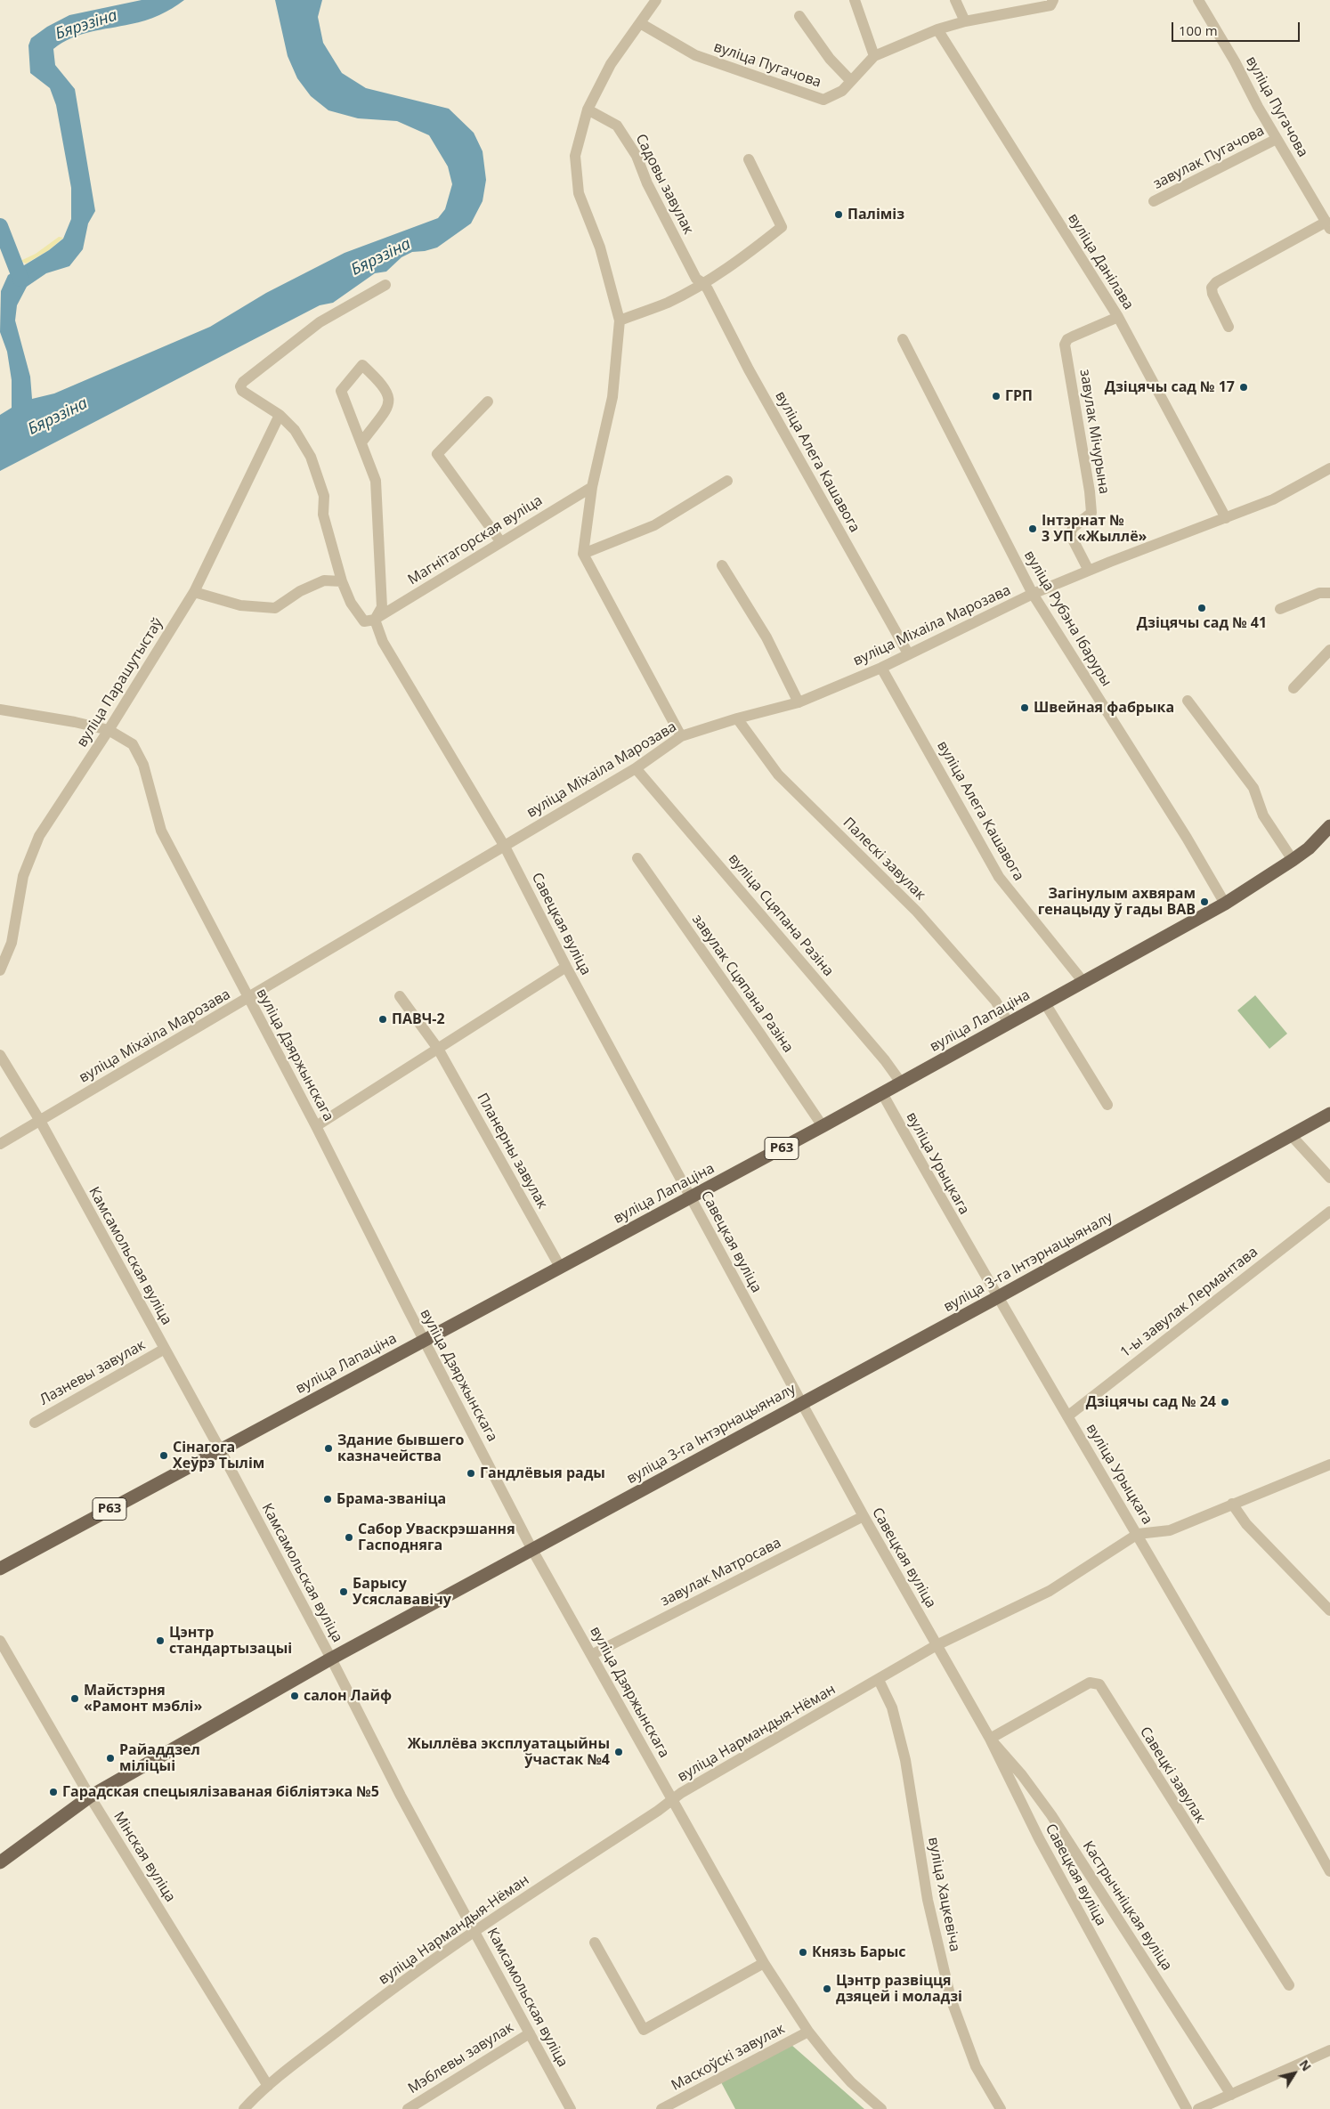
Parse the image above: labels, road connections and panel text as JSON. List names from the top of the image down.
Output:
{
  "streets": {
    "main road": ["вуліца Лапаціна", "Р63", "вуліца 3-га Інтэрнацыяналу"],
    "street": [
      "вуліца Пугачова",
      "завулак Пугачова",
      "Садовы завулак",
      "вуліца Данілава",
      "завулак Мічурына",
      "вуліца Алега Кашавога",
      "Магнітагорская вуліца",
      "вуліца Рубэна Ібаруры",
      "вуліца Міхаіла Марозава",
      "вуліца Парашутыстаў",
      "Палескі завулак",
      "вуліца Сцяпана Разіна",
      "Савецкая вуліца",
      "завулак Сцяпана Разіна",
      "вуліца Дзяржынскага",
      "Планерны завулак",
      "вуліца Урыцкага",
      "Камсамольская вуліца",
      "1-ы завулак Лермантава",
      "Лазневы завулак",
      "завулак Матросава",
      "вуліца Нармандыя-Нёман",
      "Савецкі завулак",
      "Мінская вуліца",
      "вуліца Хацкевіча",
      "Кастрычніцкая вуліца",
      "Маскоўскі завулак",
      "Мэблевы завулак"
    ]
  },
  "crossings": [
    ["вуліца Пугачова", "завулак Пугачова"],
    ["вуліца Пугачова", "вуліца Данілава"],
    ["Садовы завулак", "вуліца Алега Кашавога"],
    ["вуліца Данілава", "завулак Мічурына"],
    ["вуліца Данілава", "вуліца Міхаіла Марозава"],
    ["завулак Мічурына", "вуліца Міхаіла Марозава"],
    ["вуліца Алега Кашавога", "вуліца Міхаіла Марозава"],
    ["вуліца Алега Кашавога", "вуліца Лапаціна"],
    ["Магнітагорская вуліца", "Савецкая вуліца"],
    ["вуліца Рубэна Ібаруры", "вуліца Міхаіла Марозава"],
    ["вуліца Рубэна Ібаруры", "вуліца Лапаціна"],
    ["вуліца Міхаіла Марозава", "Палескі завулак"],
    ["вуліца Міхаіла Марозава", "вуліца Сцяпана Разіна"],
    ["вуліца Міхаіла Марозава", "Савецкая вуліца"],
    ["вуліца Міхаіла Марозава", "вуліца Дзяржынскага"],
    ["вуліца Міхаіла Марозава", "Камсамольская вуліца"],
    ["вуліца Парашутыстаў", "вуліца Дзяржынскага"],
    ["Палескі завулак", "вуліца Лапаціна"],
    ["вуліца Сцяпана Разіна", "вуліца Лапаціна"],
    ["Савецкая вуліца", "вуліца Лапаціна"],
    ["Савецкая вуліца", "вуліца 3-га Інтэрнацыяналу"],
    ["Савецкая вуліца", "завулак Матросава"],
    ["Савецкая вуліца", "вуліца Нармандыя-Нёман"],
    ["Савецкая вуліца", "Савецкі завулак"],
    ["Савецкая вуліца", "Кастрычніцкая вуліца"],
    ["завулак Сцяпана Разіна", "вуліца Лапаціна"],
    ["вуліца Лапаціна", "вуліца Дзяржынскага"],
    ["вуліца Лапаціна", "Планерны завулак"],
    ["вуліца Лапаціна", "вуліца Урыцкага"],
    ["вуліца Лапаціна", "Камсамольская вуліца"],
    ["вуліца Дзяржынскага", "вуліца 3-га Інтэрнацыяналу"],
    ["вуліца Дзяржынскага", "завулак Матросава"],
    ["вуліца Дзяржынскага", "вуліца Нармандыя-Нёман"],
    ["вуліца Дзяржынскага", "Маскоўскі завулак"],
    ["вуліца Урыцкага", "вуліца 3-га Інтэрнацыяналу"],
    ["вуліца Урыцкага", "1-ы завулак Лермантава"],
    ["вуліца Урыцкага", "вуліца Нармандыя-Нёман"],
    ["Камсамольская вуліца", "вуліца 3-га Інтэрнацыяналу"],
    ["Камсамольская вуліца", "Лазневы завулак"],
    ["Камсамольская вуліца", "вуліца Нармандыя-Нёман"],
    ["Камсамольская вуліца", "Мэблевы завулак"],
    ["вуліца 3-га Інтэрнацыяналу", "Мінская вуліца"],
    ["вуліца Нармандыя-Нёман", "Мінская вуліца"],
    ["вуліца Нармандыя-Нёман", "вуліца Хацкевіча"],
    ["Савецкі завулак", "Кастрычніцкая вуліца"]
  ],
  "water": ["Бярэзіна"],
  "places": [
    "Паліміз",
    "Дзіцячы сад № 17",
    "ГРП",
    "Інтэрнат № 3 УП «Жыллё»",
    "Дзіцячы сад № 41",
    "Швейная фабрыка",
    "Загінулым ахвярам генацыду ў гады ВАВ",
    "ПАВЧ-2",
    "Дзіцячы сад № 24",
    "Здание бывшего казначейства",
    "Сінагога Хеўрэ Тылім",
    "Гандлёвыя рады",
    "Брама-званіца",
    "Сабор Уваскрэшання Гасподняга",
    "Барысу Усяслававічу",
    "Цэнтр стандартызацыі",
    "салон Лайф",
    "Майстэрня «Рамонт мэблі»",
    "Жыллёва эксплуатацыйны ўчастак №4",
    "Райаддзел міліцыі",
    "Гарадская спецыялізаваная бібліятэка №5",
    "Князь Барыс",
    "Цэнтр развіцця дзяцей і моладзі"
  ],
  "scale_bar": "100 m",
  "north": "top right"
}
